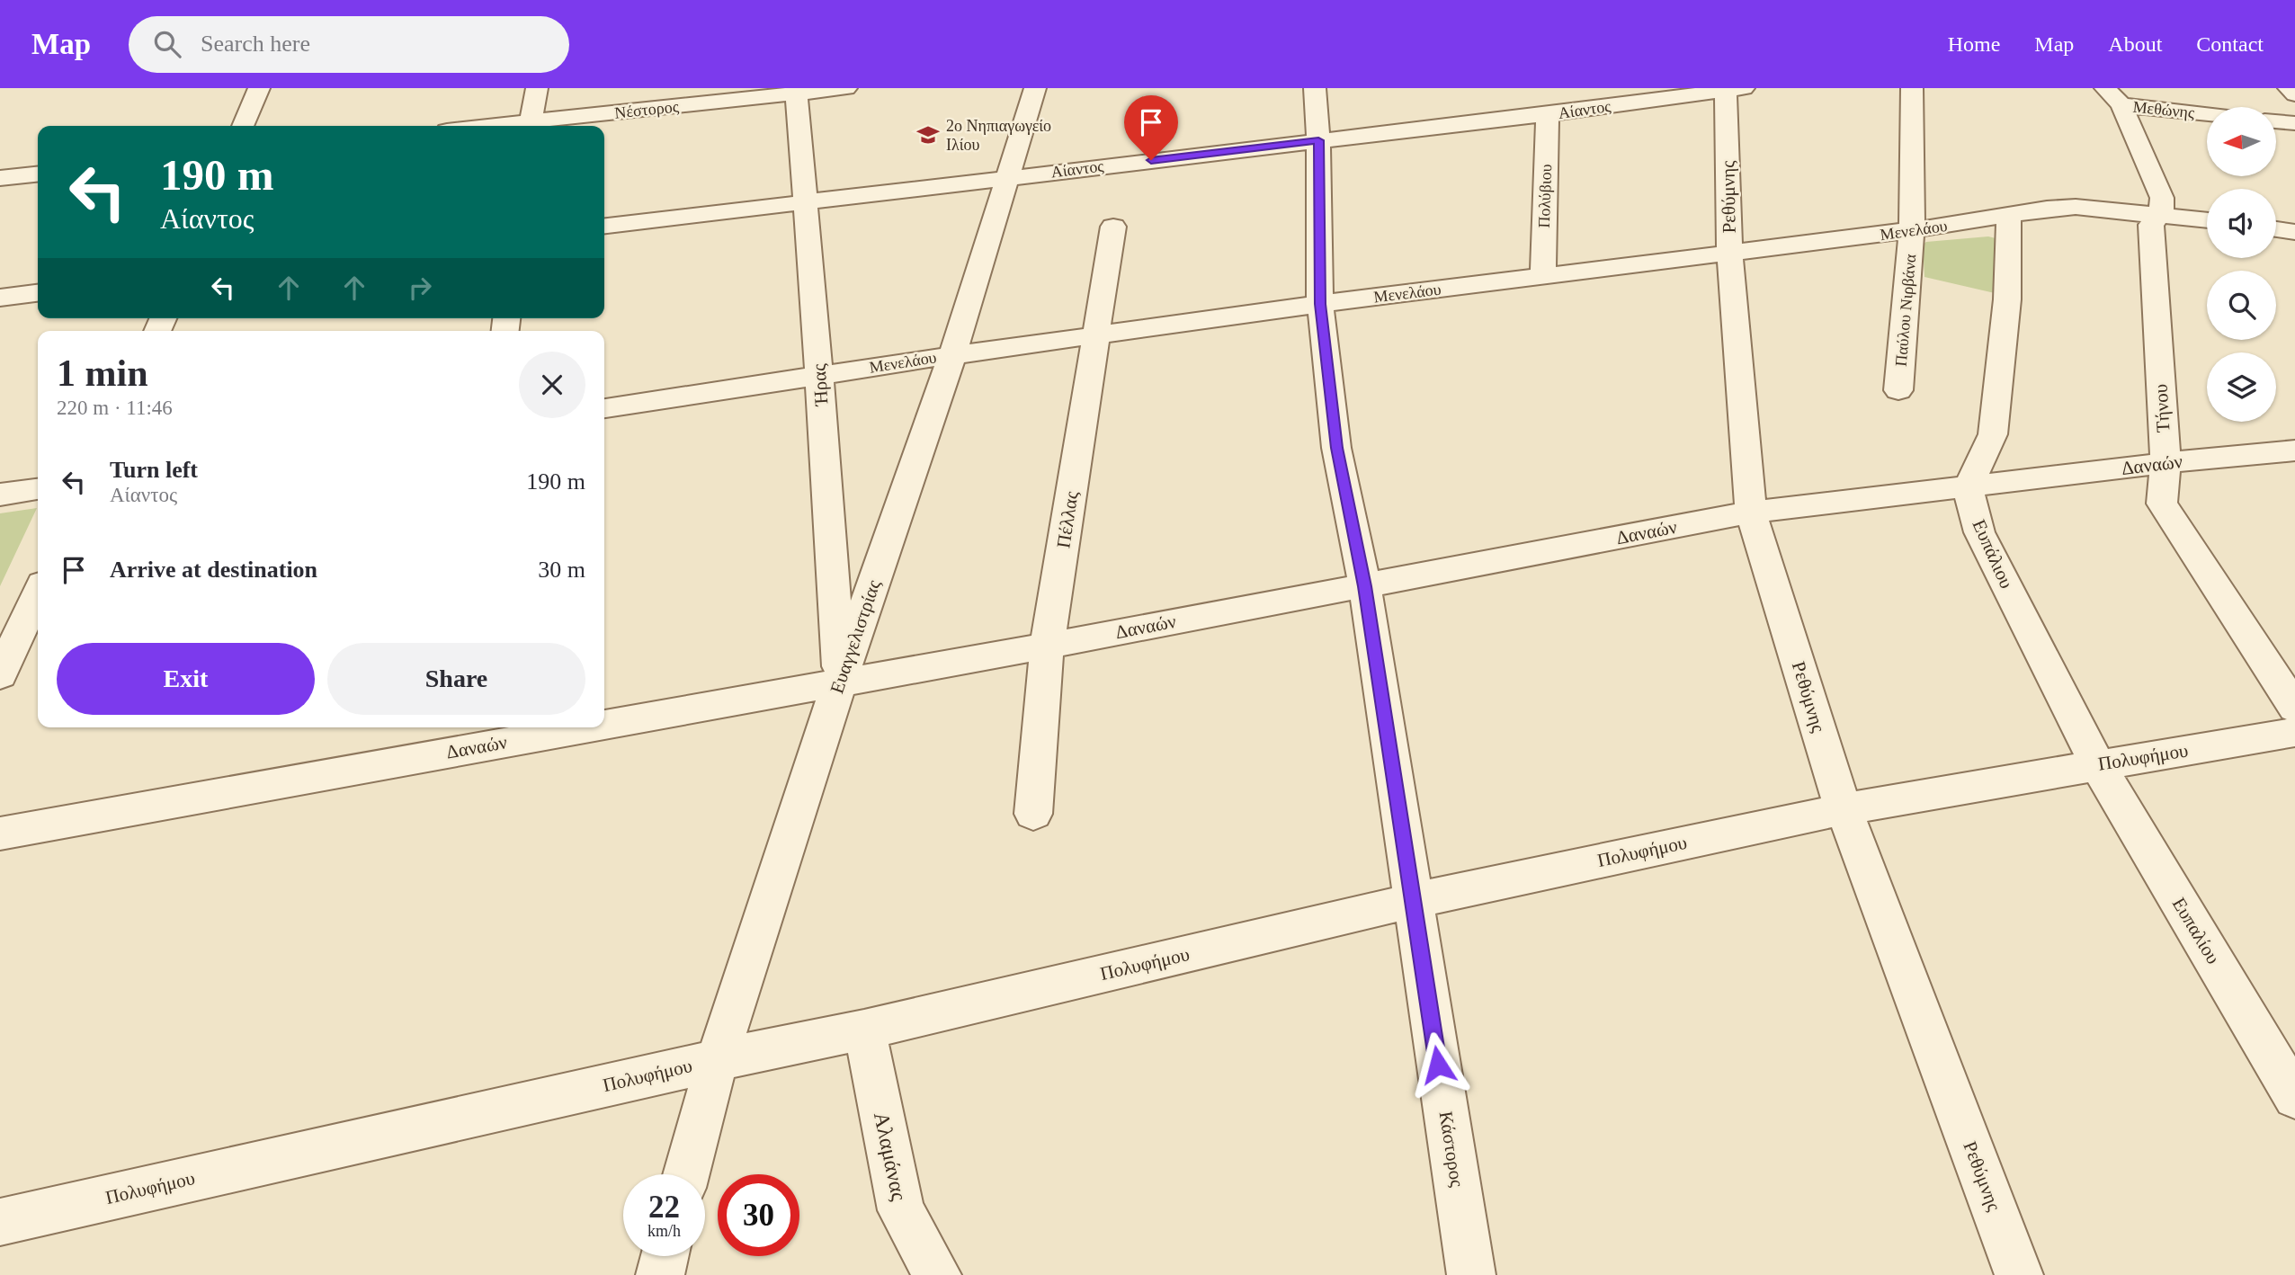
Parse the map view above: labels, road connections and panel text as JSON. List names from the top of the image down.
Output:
{
  "streets": {
    "street": [
      "Νέστορος",
      "Αίαντος",
      "Μεθώνης",
      "Πολύβιου",
      "Ρεθύμνης",
      "Μενελάου",
      "Παύλου Νιρβάνα",
      "Ήρας",
      "Τήνου",
      "Δαναών",
      "Πέλλας",
      "Ευπάλιου",
      "Ευαγγελιστρίας",
      "Πολυφήμου",
      "Ευπαλίου",
      "Κάστορος",
      "Αλαμάνας"
    ]
  },
  "crossings": [
    ["Νέστορος", "Ήρας"],
    ["Αίαντος", "Πολύβιου"],
    ["Αίαντος", "Ρεθύμνης"],
    ["Αίαντος", "Ήρας"],
    ["Αίαντος", "Ευαγγελιστρίας"],
    ["Αίαντος", "Κάστορος"],
    ["Μεθώνης", "Τήνου"],
    ["Πολύβιου", "Μενελάου"],
    ["Ρεθύμνης", "Μενελάου"],
    ["Ρεθύμνης", "Δαναών"],
    ["Ρεθύμνης", "Πολυφήμου"],
    ["Μενελάου", "Παύλου Νιρβάνα"],
    ["Μενελάου", "Ήρας"],
    ["Μενελάου", "Τήνου"],
    ["Μενελάου", "Πέλλας"],
    ["Μενελάου", "Ευαγγελιστρίας"],
    ["Μενελάου", "Κάστορος"],
    ["Ήρας", "Δαναών"],
    ["Ήρας", "Ευαγγελιστρίας"],
    ["Τήνου", "Δαναών"],
    ["Δαναών", "Πέλλας"],
    ["Δαναών", "Ευπάλιου"],
    ["Δαναών", "Ευαγγελιστρίας"],
    ["Δαναών", "Κάστορος"],
    ["Ευπάλιου", "Πολυφήμου"],
    ["Ευπάλιου", "Ευπαλίου"],
    ["Ευαγγελιστρίας", "Πολυφήμου"],
    ["Πολυφήμου", "Ευπαλίου"],
    ["Πολυφήμου", "Κάστορος"],
    ["Πολυφήμου", "Αλαμάνας"]
  ],
  "places": {
    "school or university": ["2ο Νηπιαγωγείο Ιλίου"]
  },
  "north": "left",
  "page": {
    "header": "Map",
    "search": "Search here",
    "nav": [
      "Home",
      "Map",
      "About",
      "Contact"
    ],
    "turn": ["190 m", "Αίαντος"],
    "heading": ["1 min", "220 m · 11:46"],
    "list": [
      {
        "name": "Turn left",
        "note": "Αίαντος",
        "value": "190 m"
      },
      {
        "name": "Arrive at destination",
        "value": "30 m"
      }
    ],
    "buttons": ["Exit", "Share"],
    "speed": "22 km/h",
    "limit": "30"
  }
}
